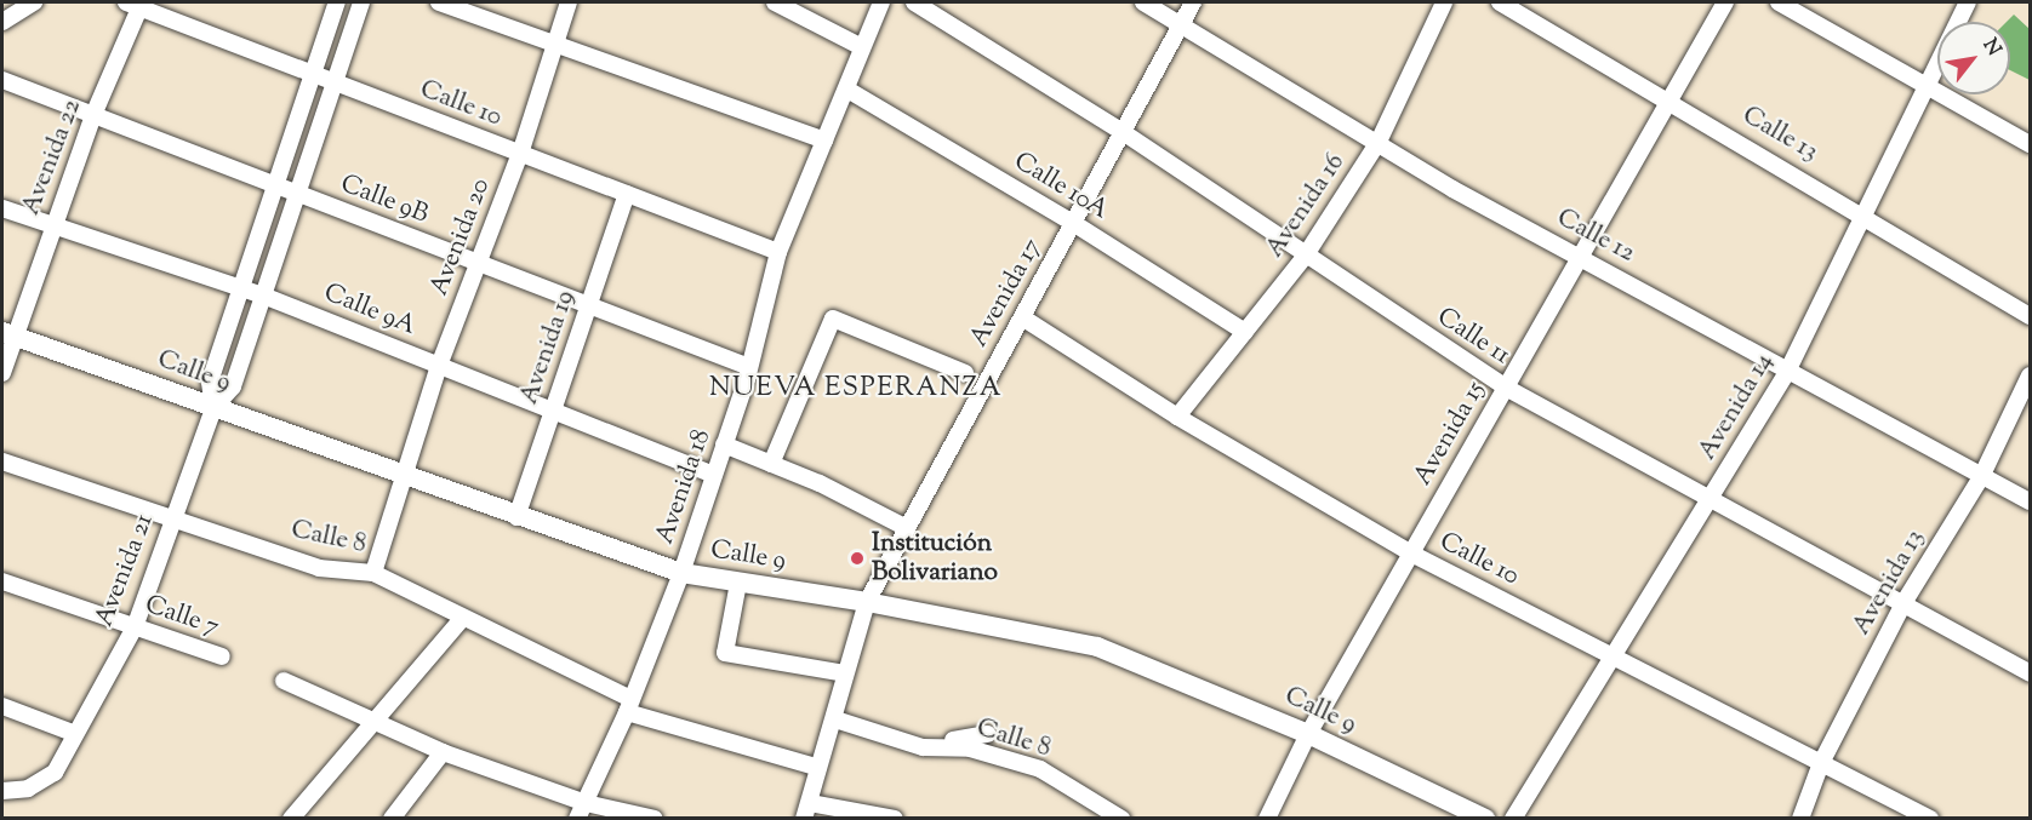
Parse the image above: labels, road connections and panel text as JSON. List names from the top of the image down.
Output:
{
  "streets": {
    "street": [
      "Calle 10",
      "Calle 13",
      "Avenida 22",
      "Calle 10A",
      "Calle 9B",
      "Avenida 16",
      "Calle 12",
      "Avenida 20",
      "Avenida 17",
      "Calle 9A",
      "Calle 11",
      "Avenida 19",
      "Calle 9",
      "Avenida 14",
      "Avenida 15",
      "Avenida 18",
      "Calle 8",
      "Avenida 21",
      "Avenida 13",
      "Calle 7"
    ]
  },
  "crossings": [
    ["Calle 10", "Avenida 22"],
    ["Calle 10", "Avenida 16"],
    ["Calle 10", "Avenida 20"],
    ["Calle 10", "Avenida 17"],
    ["Calle 10", "Avenida 19"],
    ["Calle 10", "Avenida 14"],
    ["Calle 10", "Avenida 15"],
    ["Calle 10", "Avenida 18"],
    ["Calle 10", "Avenida 21"],
    ["Calle 10", "Avenida 13"],
    ["Calle 13", "Avenida 14"],
    ["Calle 13", "Avenida 15"],
    ["Avenida 22", "Calle 9B"],
    ["Avenida 22", "Calle 9A"],
    ["Avenida 22", "Calle 9"],
    ["Calle 10A", "Avenida 16"],
    ["Calle 10A", "Avenida 17"],
    ["Calle 10A", "Avenida 18"],
    ["Calle 9B", "Avenida 20"],
    ["Calle 9B", "Avenida 19"],
    ["Calle 9B", "Avenida 18"],
    ["Calle 9B", "Avenida 21"],
    ["Avenida 16", "Calle 12"],
    ["Avenida 16", "Calle 11"],
    ["Calle 12", "Avenida 17"],
    ["Calle 12", "Avenida 14"],
    ["Calle 12", "Avenida 15"],
    ["Calle 12", "Avenida 13"],
    ["Avenida 20", "Calle 9A"],
    ["Avenida 20", "Calle 9"],
    ["Avenida 20", "Calle 8"],
    ["Avenida 17", "Calle 11"],
    ["Avenida 17", "Calle 9"],
    ["Avenida 17", "Calle 8"],
    ["Calle 9A", "Avenida 19"],
    ["Calle 9A", "Avenida 18"],
    ["Calle 9A", "Avenida 21"],
    ["Calle 11", "Avenida 14"],
    ["Calle 11", "Avenida 15"],
    ["Calle 11", "Avenida 13"],
    ["Avenida 19", "Calle 9"],
    ["Calle 9", "Avenida 15"],
    ["Calle 9", "Avenida 18"],
    ["Calle 9", "Avenida 21"],
    ["Avenida 18", "Calle 8"],
    ["Calle 8", "Avenida 21"],
    ["Avenida 21", "Calle 7"]
  ],
  "districts": ["NUEVA ESPERANZA"],
  "places": ["Institución Bolivariano"],
  "north": "top right"
}
